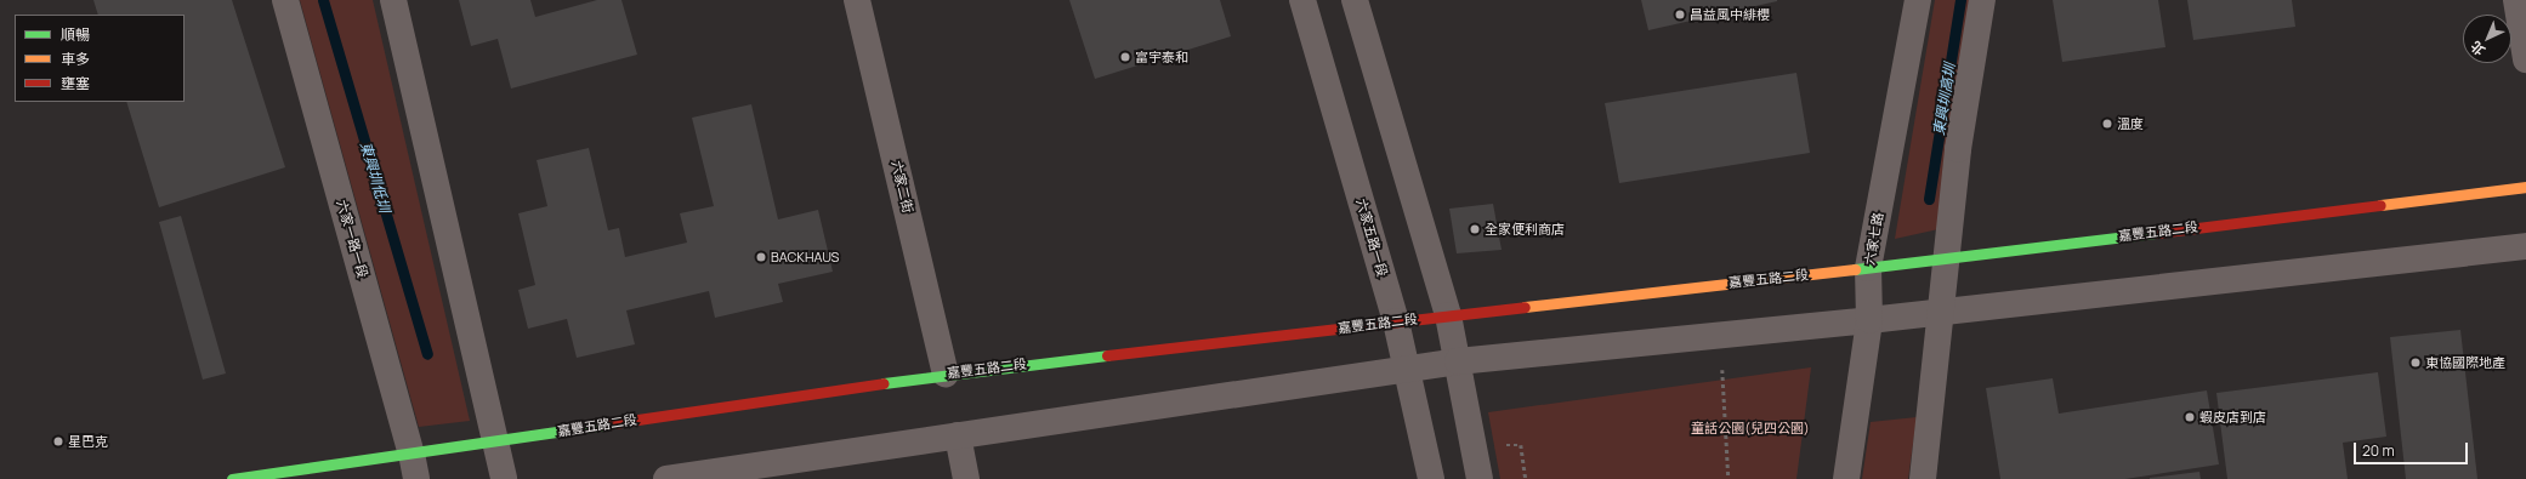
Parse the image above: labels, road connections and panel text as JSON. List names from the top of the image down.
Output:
{
  "streets": {
    "street": [
      "六家二街",
      "嘉豐五路二段",
      "六家五路一段",
      "六家一路一段",
      "六家七路"
    ]
  },
  "crossings": [
    ["六家二街", "嘉豐五路二段"],
    ["嘉豐五路二段", "六家五路一段"],
    ["嘉豐五路二段", "六家一路一段"],
    ["嘉豐五路二段", "六家七路"]
  ],
  "water": ["東興圳高圳", "東興圳低圳"],
  "parks": ["童話公園(兒四公園)"],
  "places": [
    "昌益風中緋櫻",
    "富宇泰和",
    "溫度",
    "全家便利商店",
    "BACKHAUS",
    "東協國際地產",
    "蝦皮店到店",
    "星巴克"
  ],
  "legend": ["順暢", "車多", "壅塞"],
  "scale_bar": "20 m",
  "north": "bottom left"
}
